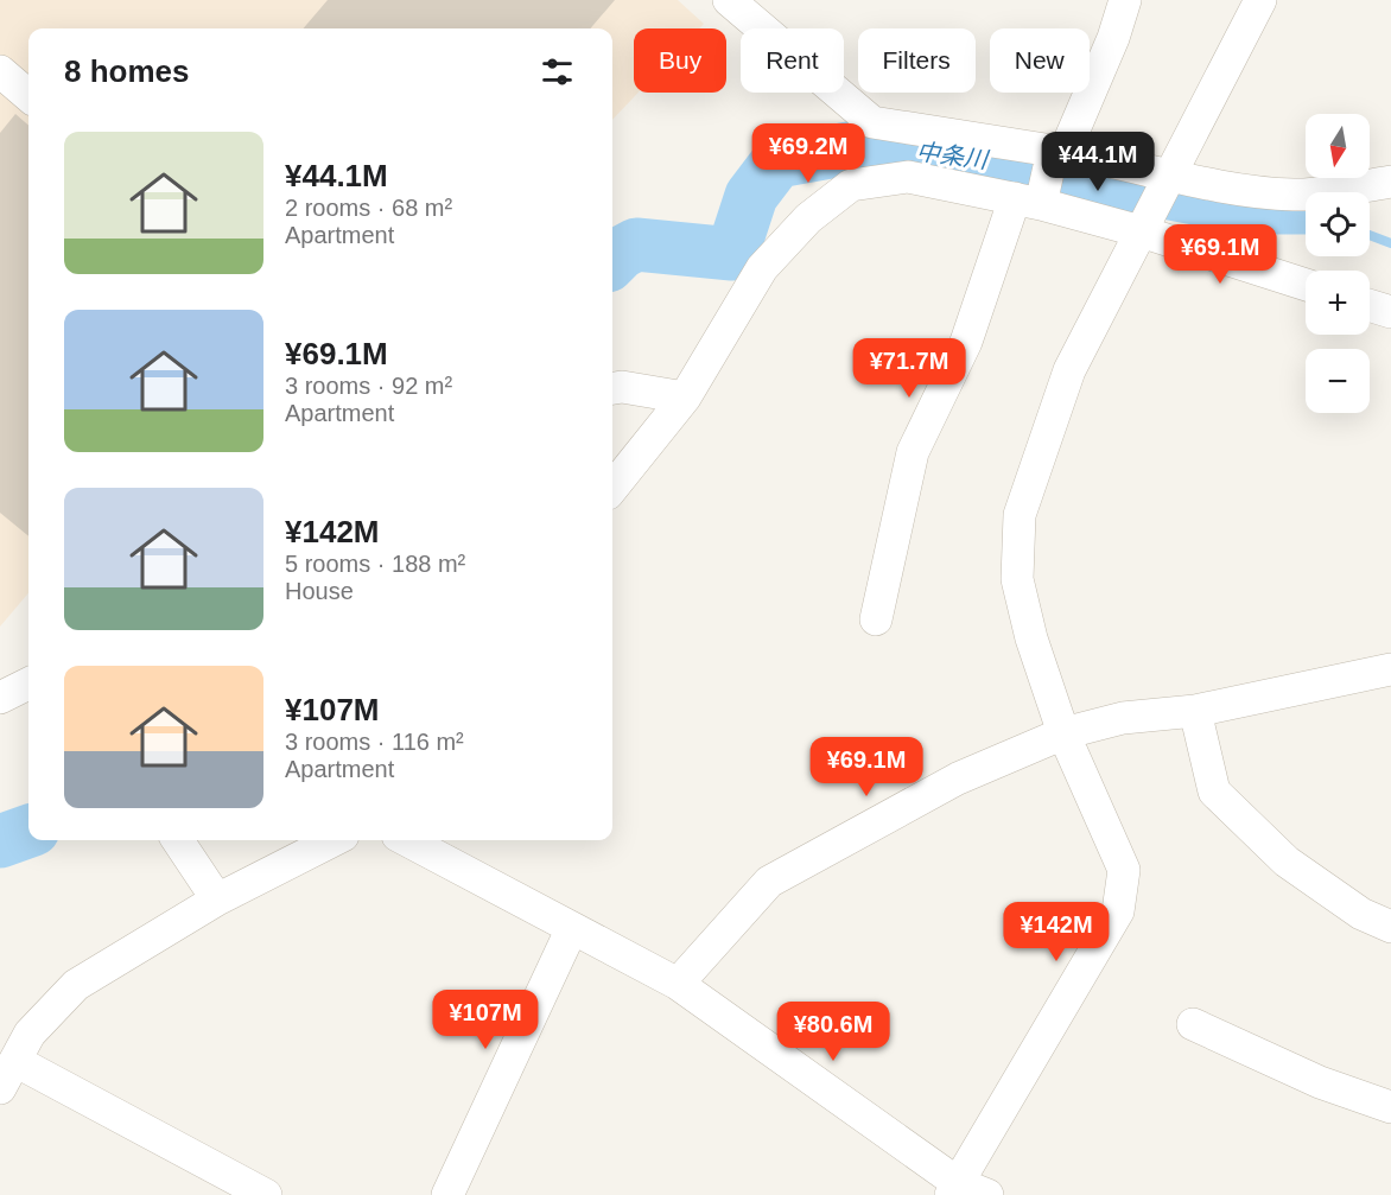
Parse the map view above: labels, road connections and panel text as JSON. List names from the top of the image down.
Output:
{
  "water": ["中条川"],
  "north": "bottom",
  "page": {
    "chip": [
      "Buy",
      "Rent",
      "Filters",
      "New"
    ],
    "heading": "8 homes",
    "map_buttons": ["+", "−"],
    "list": [
      {
        "name": "¥44.1M",
        "note": "2 rooms · 68 m² · Apartment"
      },
      {
        "name": "¥69.1M",
        "note": "3 rooms · 92 m² · Apartment"
      },
      {
        "name": "¥142M",
        "note": "5 rooms · 188 m² · House"
      },
      {
        "name": "¥107M",
        "note": "3 rooms · 116 m² · Apartment"
      }
    ],
    "price": [
      "¥69.2M",
      "¥44.1M",
      "¥69.1M",
      "¥71.7M",
      "¥69.1M",
      "¥142M",
      "¥107M",
      "¥80.6M"
    ]
  }
}
